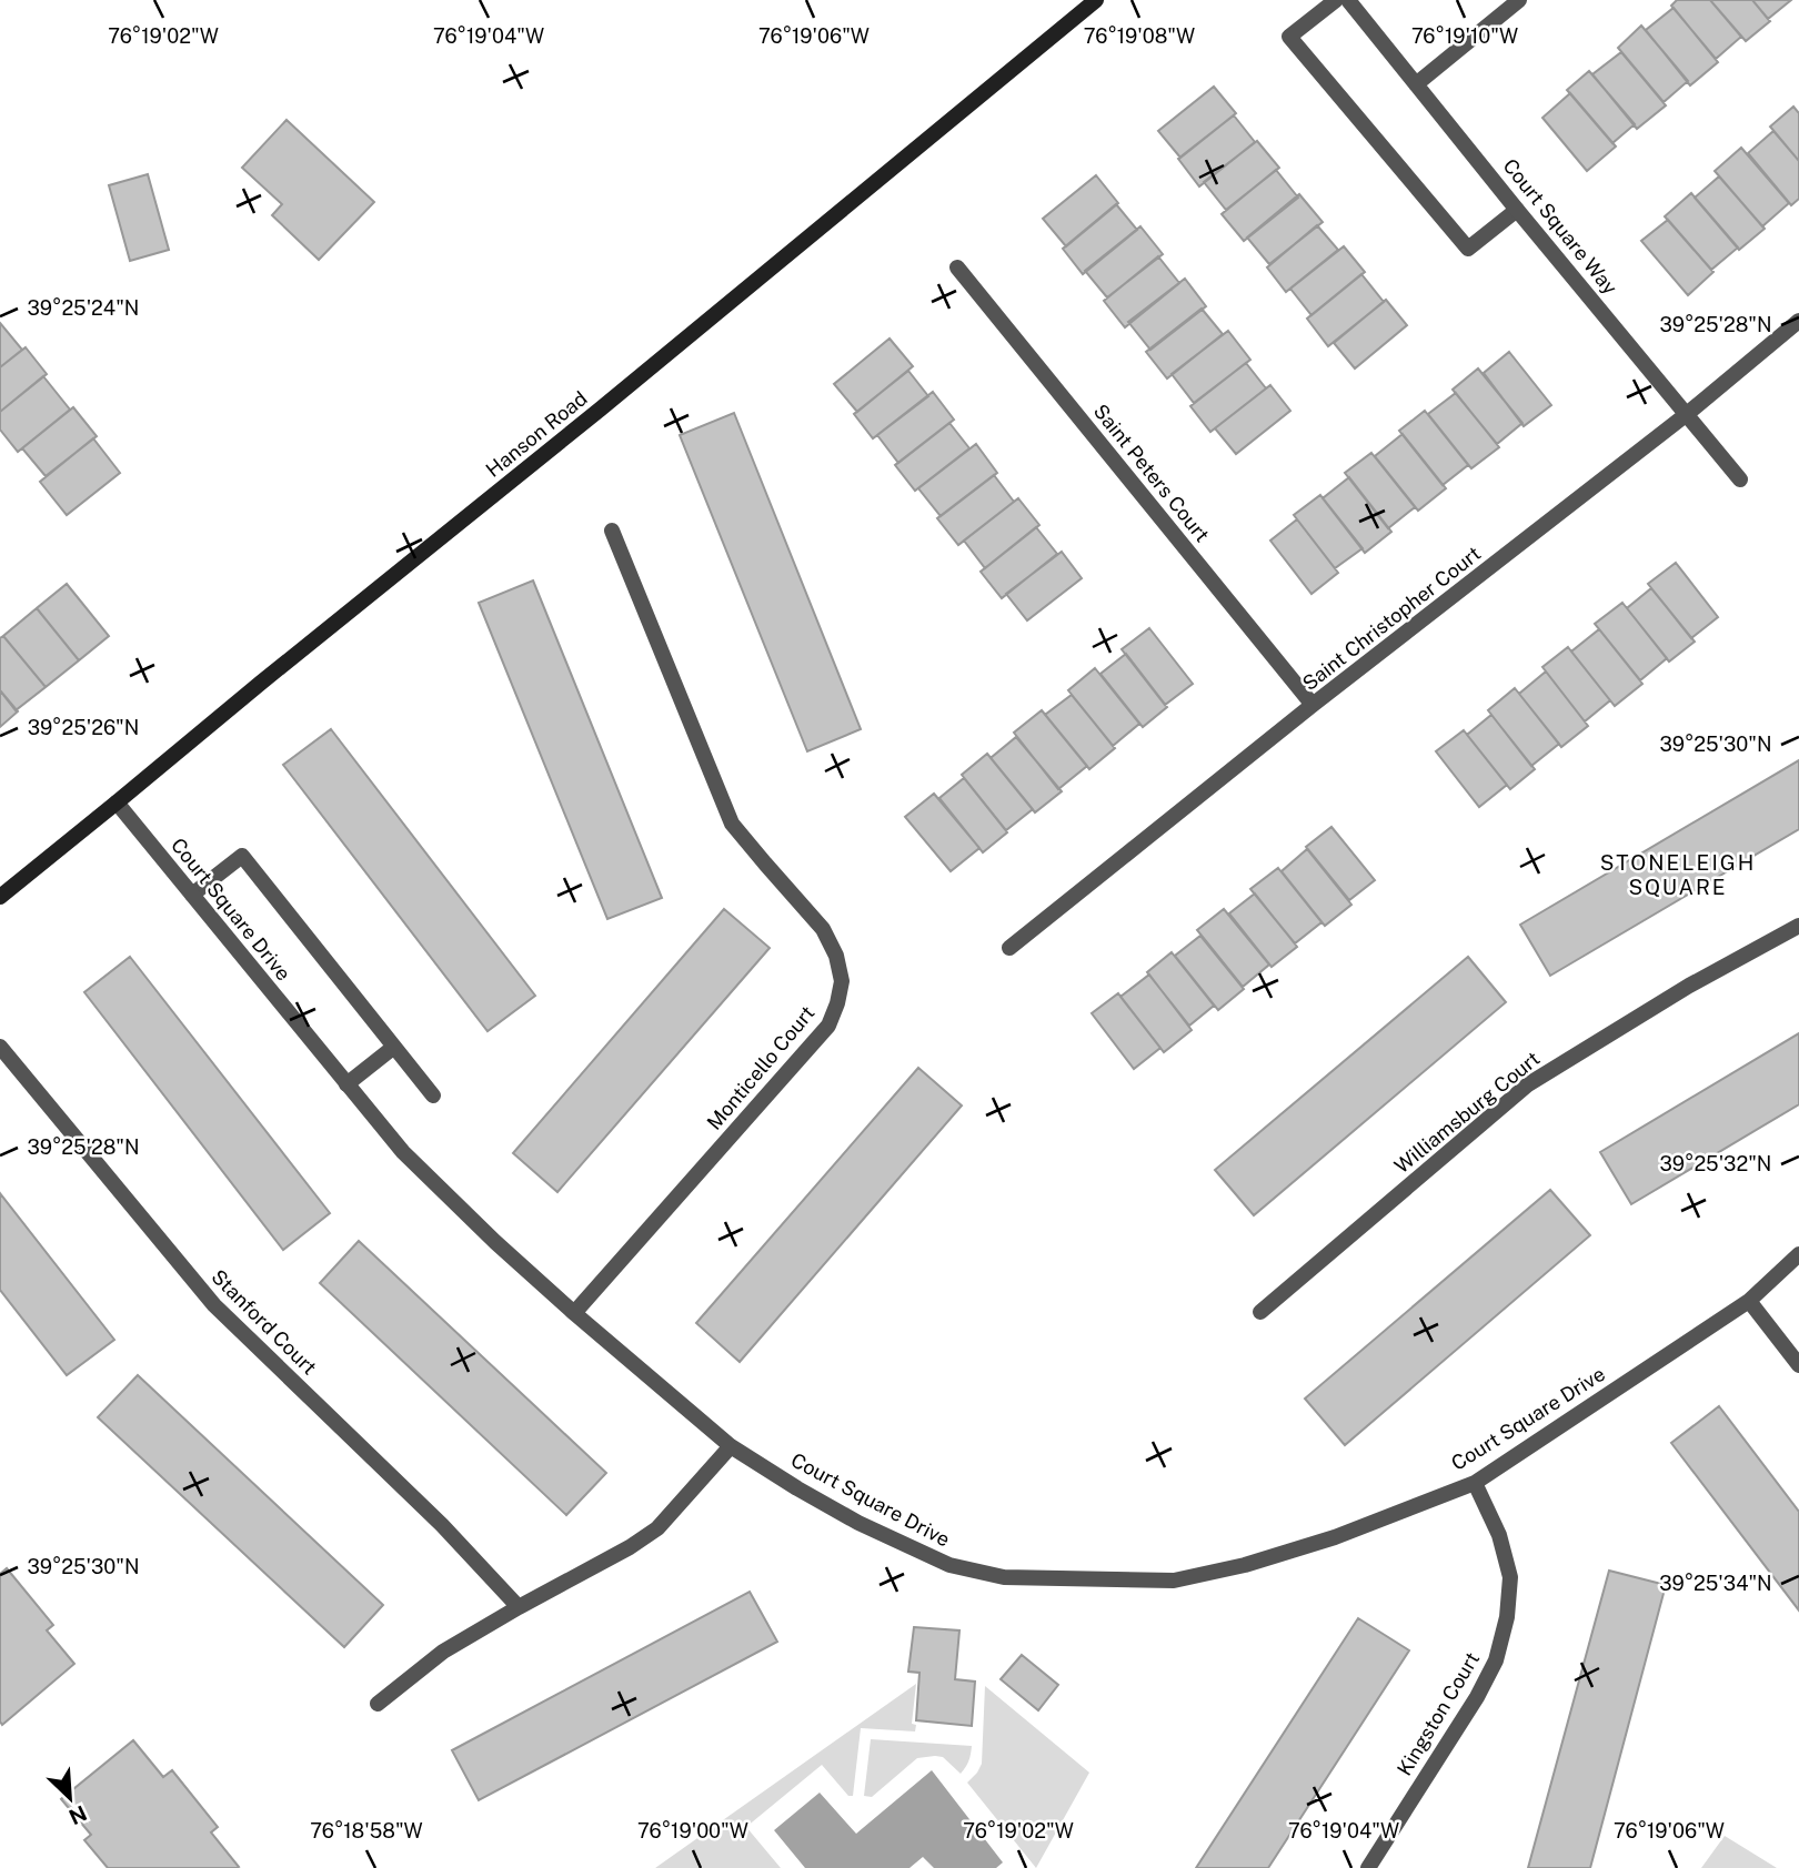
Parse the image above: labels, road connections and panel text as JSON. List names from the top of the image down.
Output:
{
  "streets": {
    "street": [
      "Court Square Way",
      "Hanson Road",
      "Saint Peters Court",
      "Saint Christopher Court",
      "Court Square Drive",
      "Monticello Court",
      "Williamsburg Court",
      "Stanford Court",
      "Kingston Court"
    ]
  },
  "crossings": [
    ["Court Square Way", "Saint Christopher Court"],
    ["Hanson Road", "Court Square Drive"],
    ["Saint Peters Court", "Saint Christopher Court"],
    ["Court Square Drive", "Monticello Court"],
    ["Court Square Drive", "Kingston Court"]
  ],
  "districts": ["STONELEIGH SQUARE"],
  "north": "bottom right",
  "coordinates": [
    "76°19'02\"W",
    "76°19'04\"W",
    "76°19'06\"W",
    "76°19'08\"W",
    "76°19'10\"W",
    "39°25'24\"N",
    "39°25'28\"N",
    "39°25'26\"N",
    "39°25'30\"N",
    "39°25'32\"N",
    "39°25'34\"N",
    "76°18'58\"W",
    "76°19'00\"W"
  ]
}
